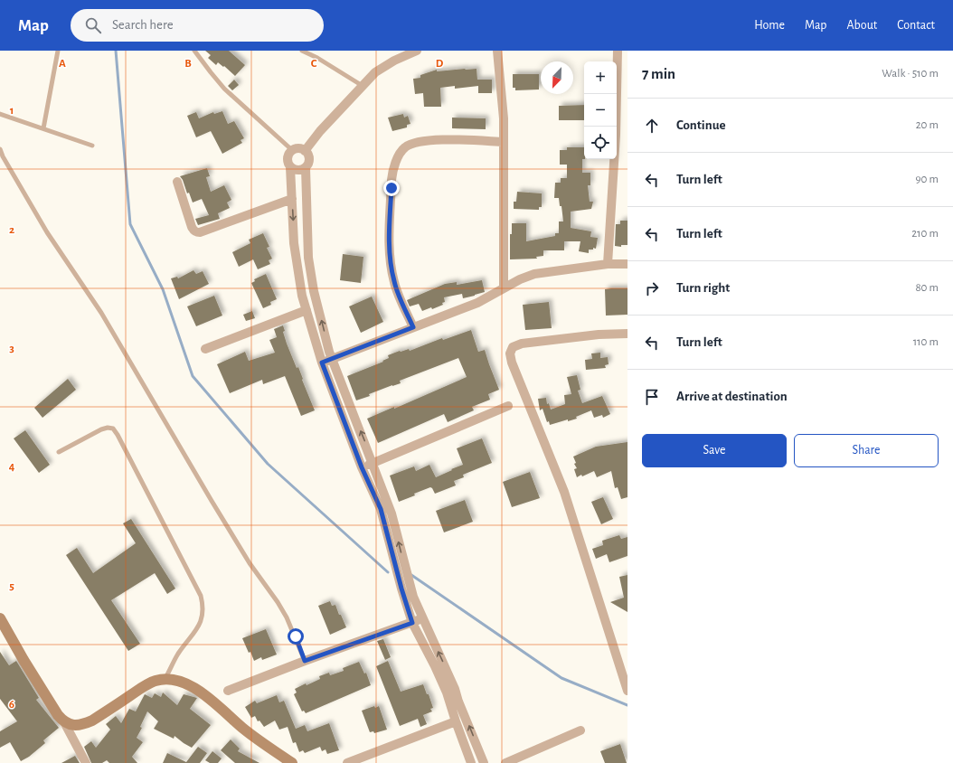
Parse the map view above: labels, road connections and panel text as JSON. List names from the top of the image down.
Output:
{
  "north": "bottom left",
  "page": {
    "header": "Map",
    "search": "Search here",
    "nav": [
      "Home",
      "Map",
      "About",
      "Contact"
    ],
    "heading": ["7 min", "Walk · 510 m"],
    "map_buttons": ["+", "−"],
    "list": [
      ["Continue", "20 m"],
      ["Turn left", "90 m"],
      ["Turn left", "210 m"],
      ["Turn right", "80 m"],
      ["Turn left", "110 m"],
      "Arrive at destination"
    ],
    "buttons": ["Save", "Share"]
  },
  "grid": {
    "columns": [
      "A",
      "B",
      "C",
      "D"
    ],
    "rows": [
      "1",
      "2",
      "3",
      "4",
      "5",
      "6"
    ]
  }
}
